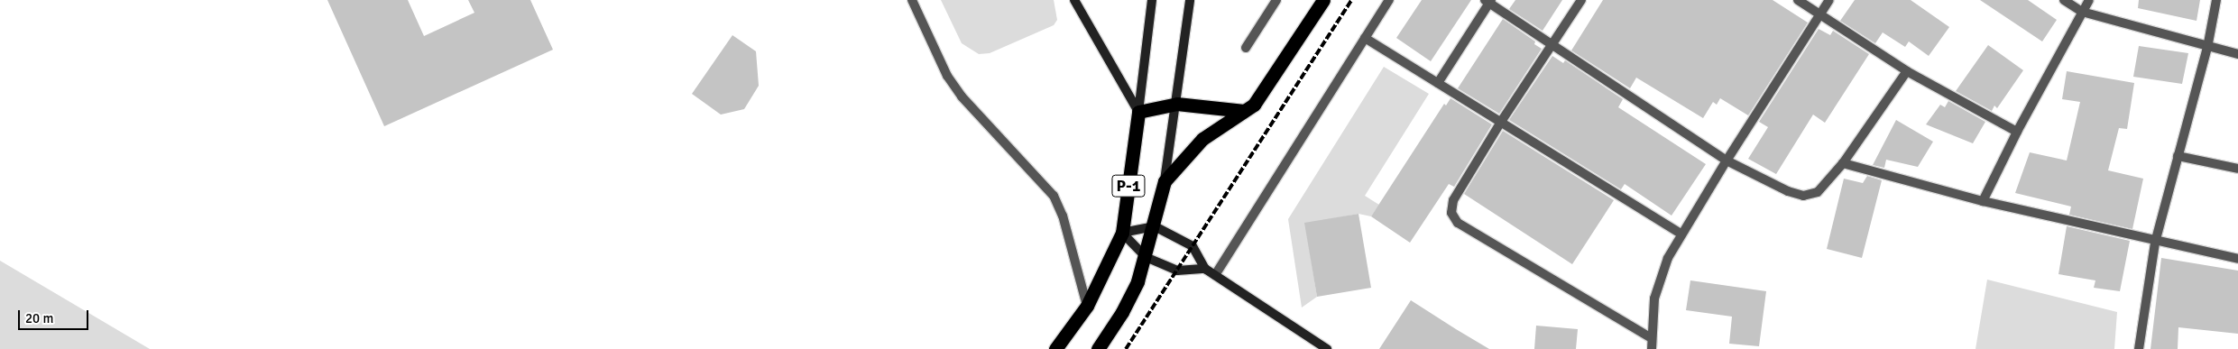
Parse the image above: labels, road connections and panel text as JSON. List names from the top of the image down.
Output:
{
  "streets": {
    "highway": ["P-1"]
  },
  "scale_bar": "20 m"
}
